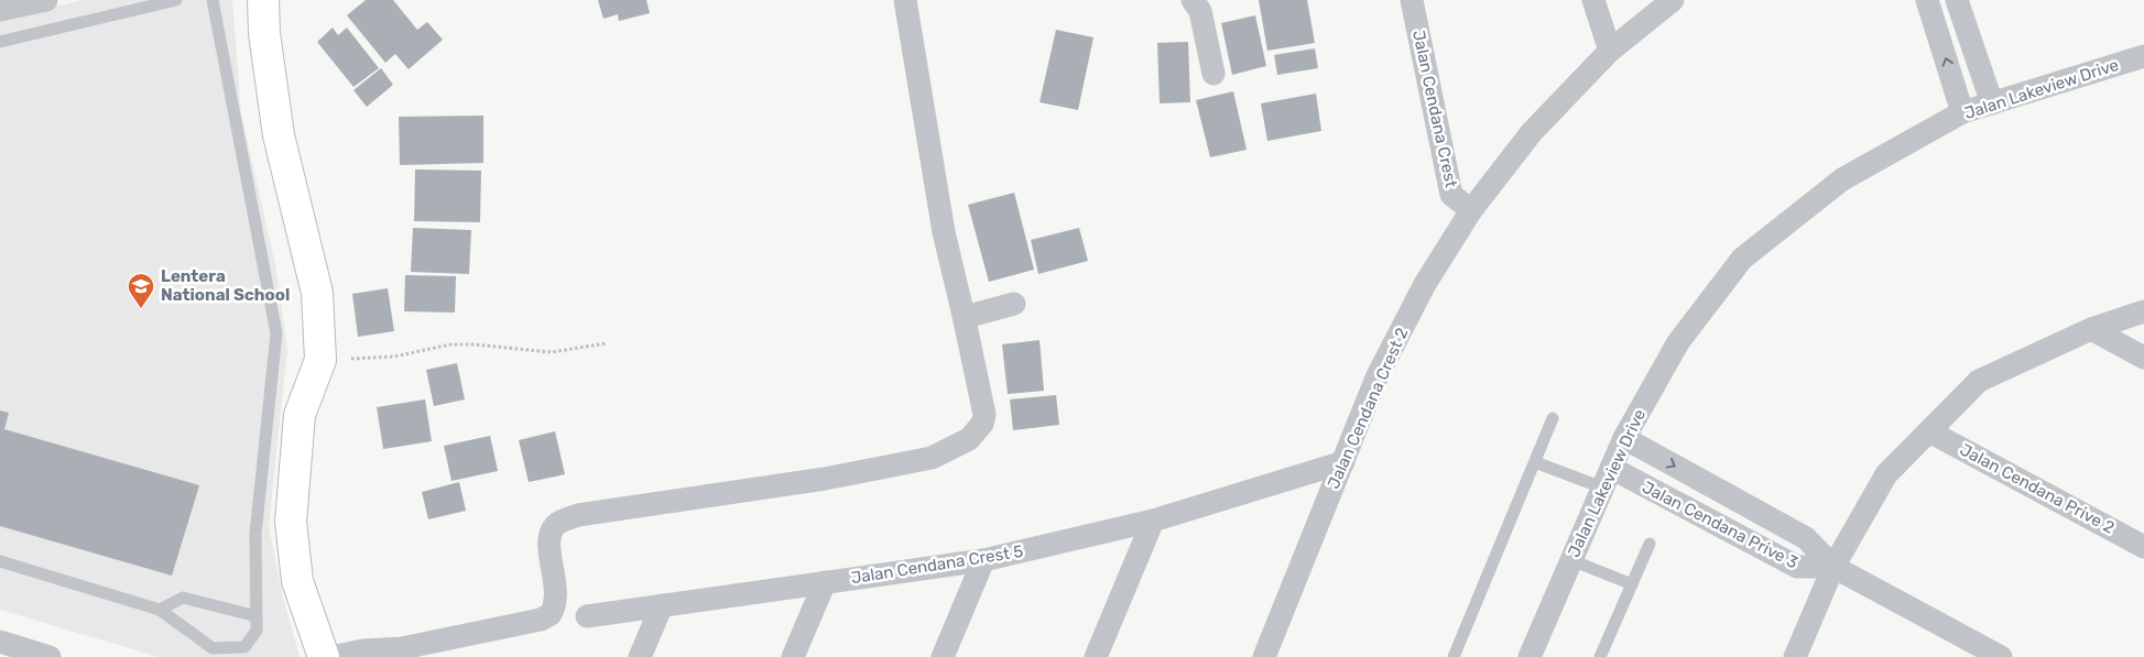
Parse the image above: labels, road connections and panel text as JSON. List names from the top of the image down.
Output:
{
  "streets": {
    "street": [
      "Jalan Lakeview Drive",
      "Jalan Cendana Crest",
      "Jalan Cendana Crest 2",
      "Jalan Cendana Prive 2",
      "Jalan Cendana Prive 3",
      "Jalan Cendana Crest 5"
    ]
  },
  "crossings": [
    ["Jalan Lakeview Drive", "Jalan Cendana Prive 3"],
    ["Jalan Cendana Crest", "Jalan Cendana Crest 2"],
    ["Jalan Cendana Crest 2", "Jalan Cendana Crest 5"]
  ],
  "places": {
    "school or university": ["Lentera National School"]
  }
}
